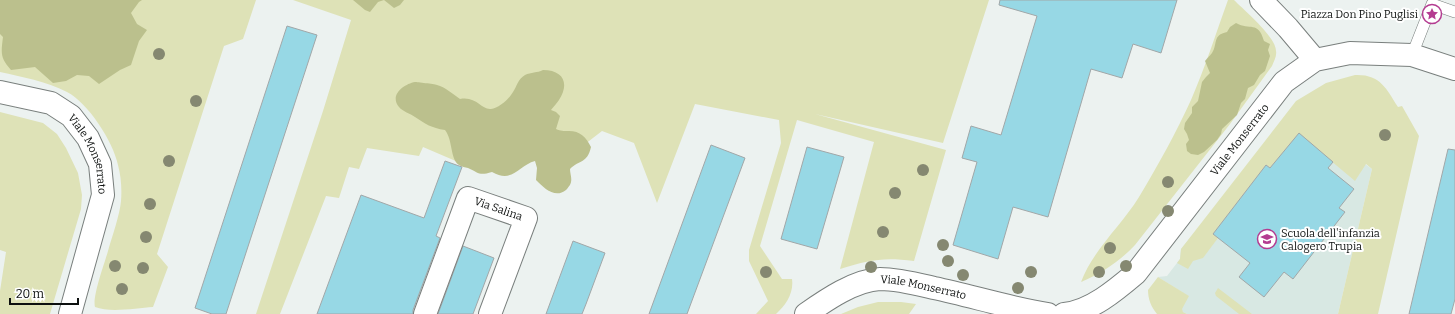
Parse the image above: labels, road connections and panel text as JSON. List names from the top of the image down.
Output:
{
  "streets": {
    "street": ["Viale Monserrato", "Via Salina"]
  },
  "places": {
    "place": ["Piazza Don Pino Puglisi"],
    "school or university": ["Scuola dell'infanzia Calogero Trupia"]
  },
  "scale_bar": "20 m"
}
